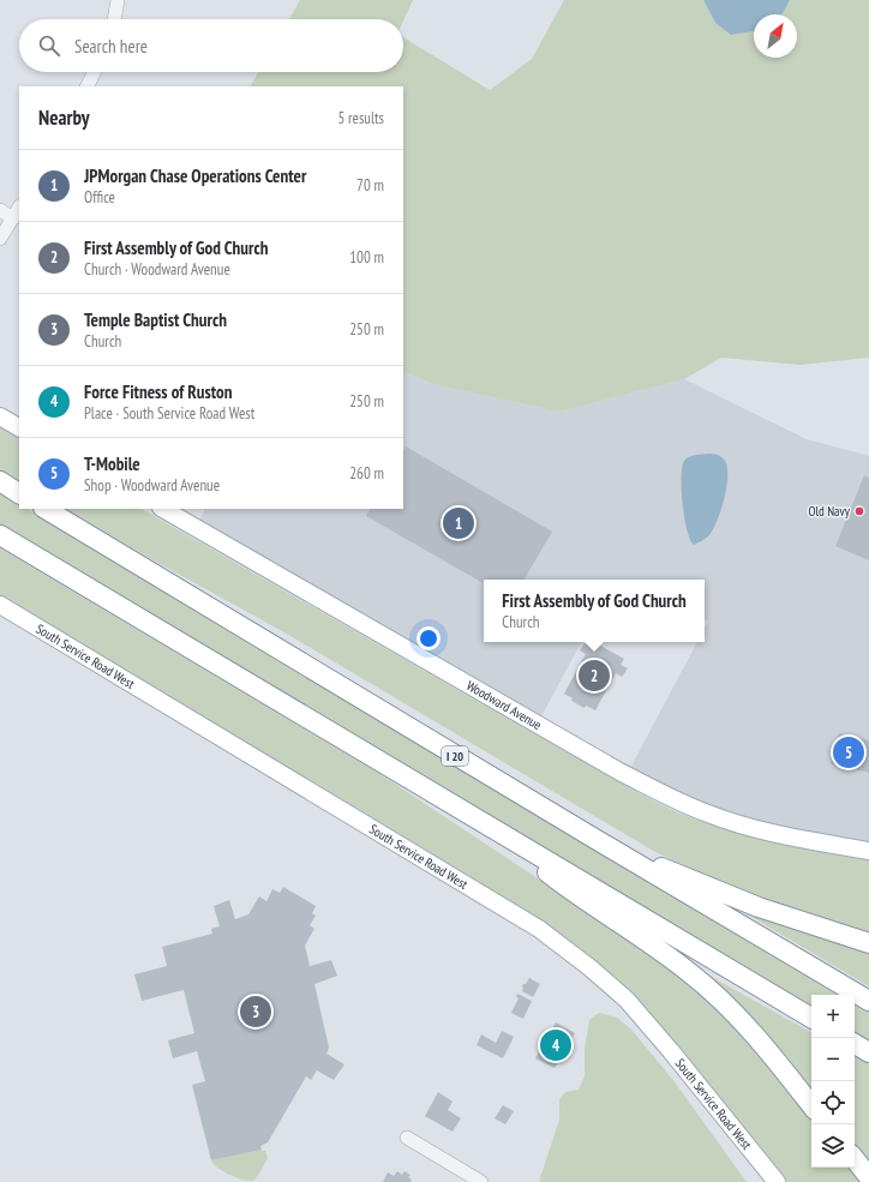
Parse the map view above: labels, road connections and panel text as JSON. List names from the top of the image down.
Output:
{
  "streets": {
    "highway": ["I 20"],
    "main road": ["South Service Road West", "Woodward Avenue"]
  },
  "places": ["Old Navy"],
  "north": "top right",
  "page": {
    "search": "Search here",
    "heading": ["Nearby", "5 results"],
    "list": [
      {
        "mark": "1",
        "name": "JPMorgan Chase Operations Center",
        "note": "Office",
        "value": "70 m"
      },
      {
        "mark": "2",
        "name": "First Assembly of God Church",
        "note": "Church · Woodward Avenue",
        "value": "100 m"
      },
      {
        "mark": "3",
        "name": "Temple Baptist Church",
        "note": "Church",
        "value": "250 m"
      },
      {
        "mark": "4",
        "name": "Force Fitness of Ruston",
        "note": "Place · South Service Road West",
        "value": "250 m"
      },
      {
        "mark": "5",
        "name": "T-Mobile",
        "note": "Shop · Woodward Avenue",
        "value": "260 m"
      }
    ],
    "pins": [
      "1",
      "2",
      "5",
      "3",
      "4"
    ],
    "popup": ["First Assembly of God Church", "Church"],
    "map_buttons": ["+", "−"]
  }
}
